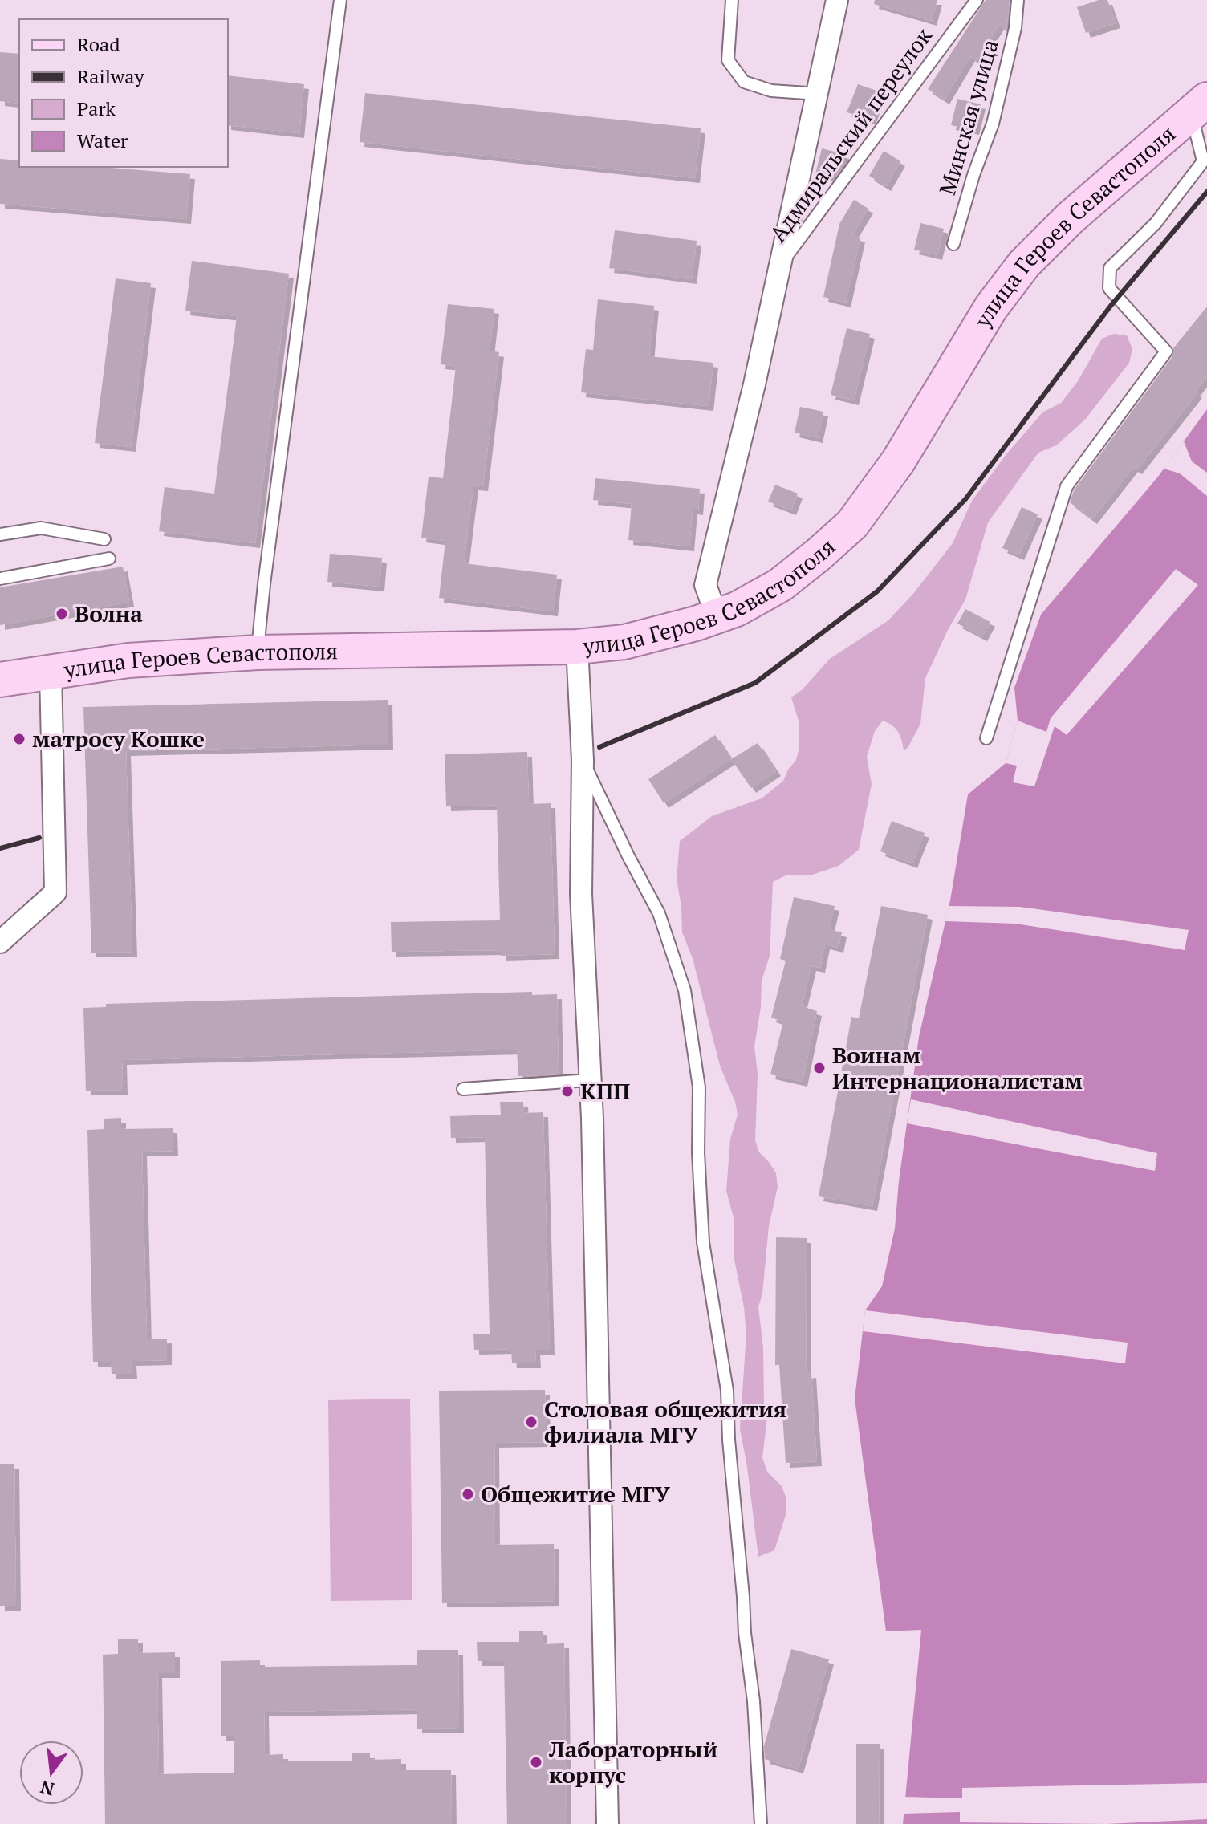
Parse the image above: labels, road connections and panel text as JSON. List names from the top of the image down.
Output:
{
  "streets": {
    "main road": ["улица Героев Севастополя"],
    "lane": ["Минская улица", "Адмиральский переулок"]
  },
  "places": [
    "Волна",
    "матросу Кошке",
    "Воинам Интернационалистам",
    "КПП",
    "Столовая общежития филиала МГУ",
    "Общежитие МГУ",
    "Лабораторный корпус"
  ],
  "legend": [
    "Road",
    "Railway",
    "Park",
    "Water"
  ],
  "north": "bottom"
}
